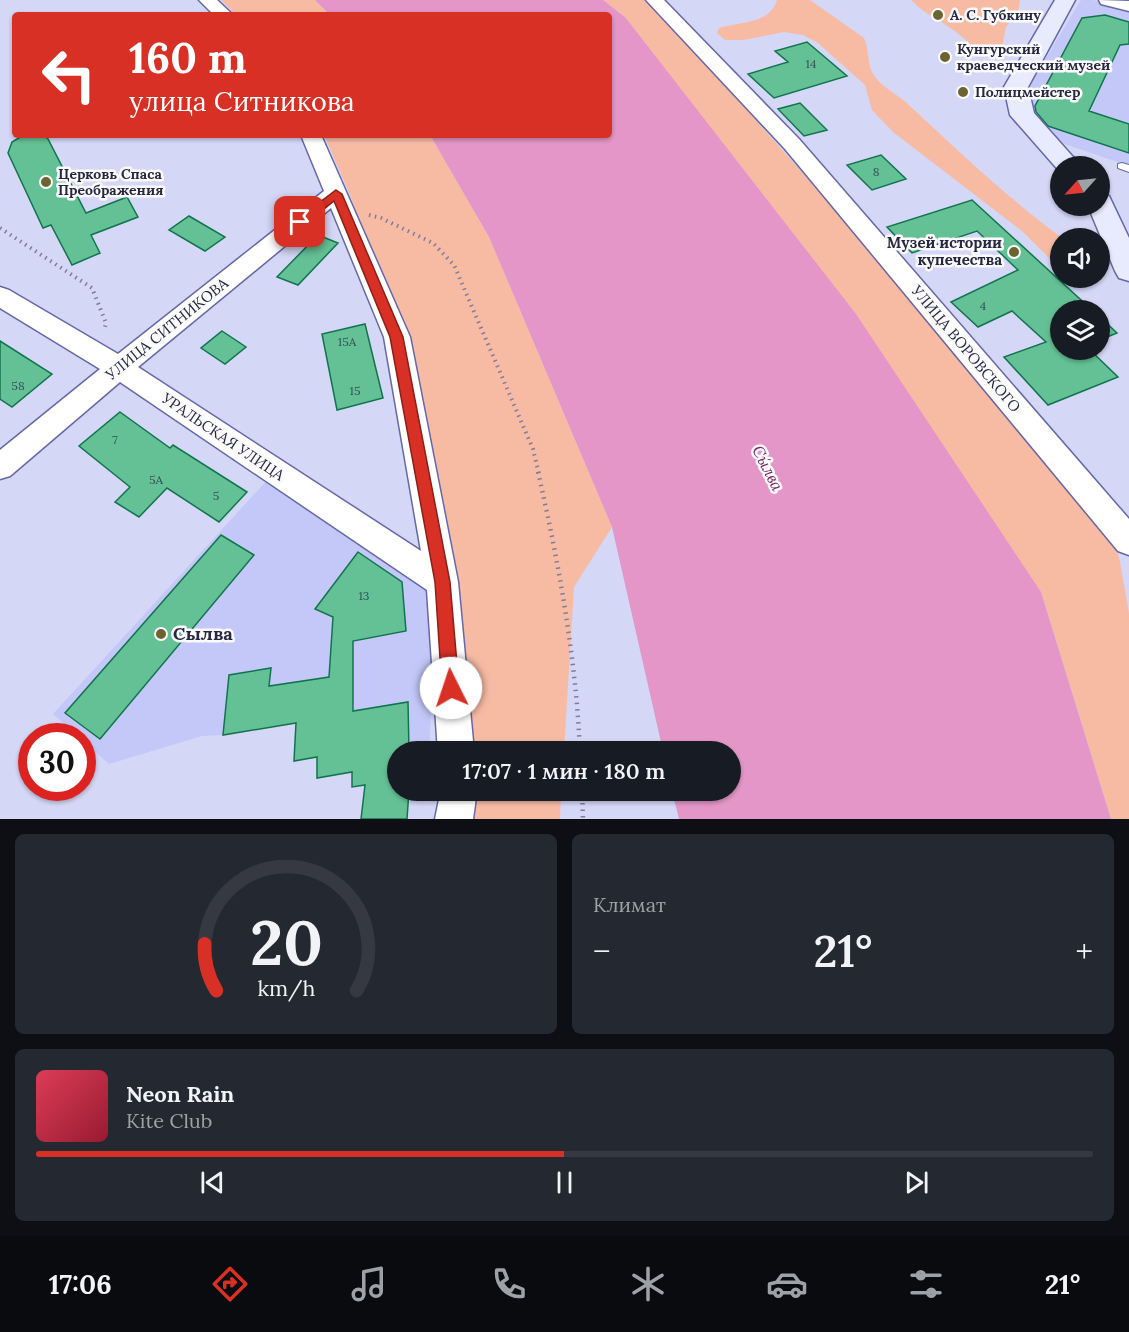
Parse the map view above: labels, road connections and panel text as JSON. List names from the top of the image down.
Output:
{
  "streets": {
    "street": ["УЛИЦА СИТНИКОВА", "УЛИЦА ВОРОВСКОГО", "УРАЛЬСКАЯ УЛИЦА"]
  },
  "crossings": [
    ["УЛИЦА СИТНИКОВА", "УРАЛЬСКАЯ УЛИЦА"]
  ],
  "water": ["Сы́лва"],
  "places": [
    "А. С. Губкину",
    "Кунгурский краеведческий музей",
    "Полицмейстер",
    "Церковь Спаса Преображения",
    "Музей истории купечества",
    "Сылва"
  ],
  "house_numbers": [
    "14",
    "8",
    "4",
    "15А",
    "58",
    "15",
    "7",
    "5А",
    "5",
    "13"
  ],
  "north": "bottom left",
  "page": {
    "turn": ["160 m", "улица Ситникова"],
    "limit": "30",
    "trip": "17:07 · 1 мин · 180 m",
    "tile": "Климат",
    "heat": ["−", "21°", "+"],
    "song": ["Neon Rain", "Kite Club"],
    "tabs": ["17:06", "21°"],
    "gauge": ["20", "km/h"]
  }
}
